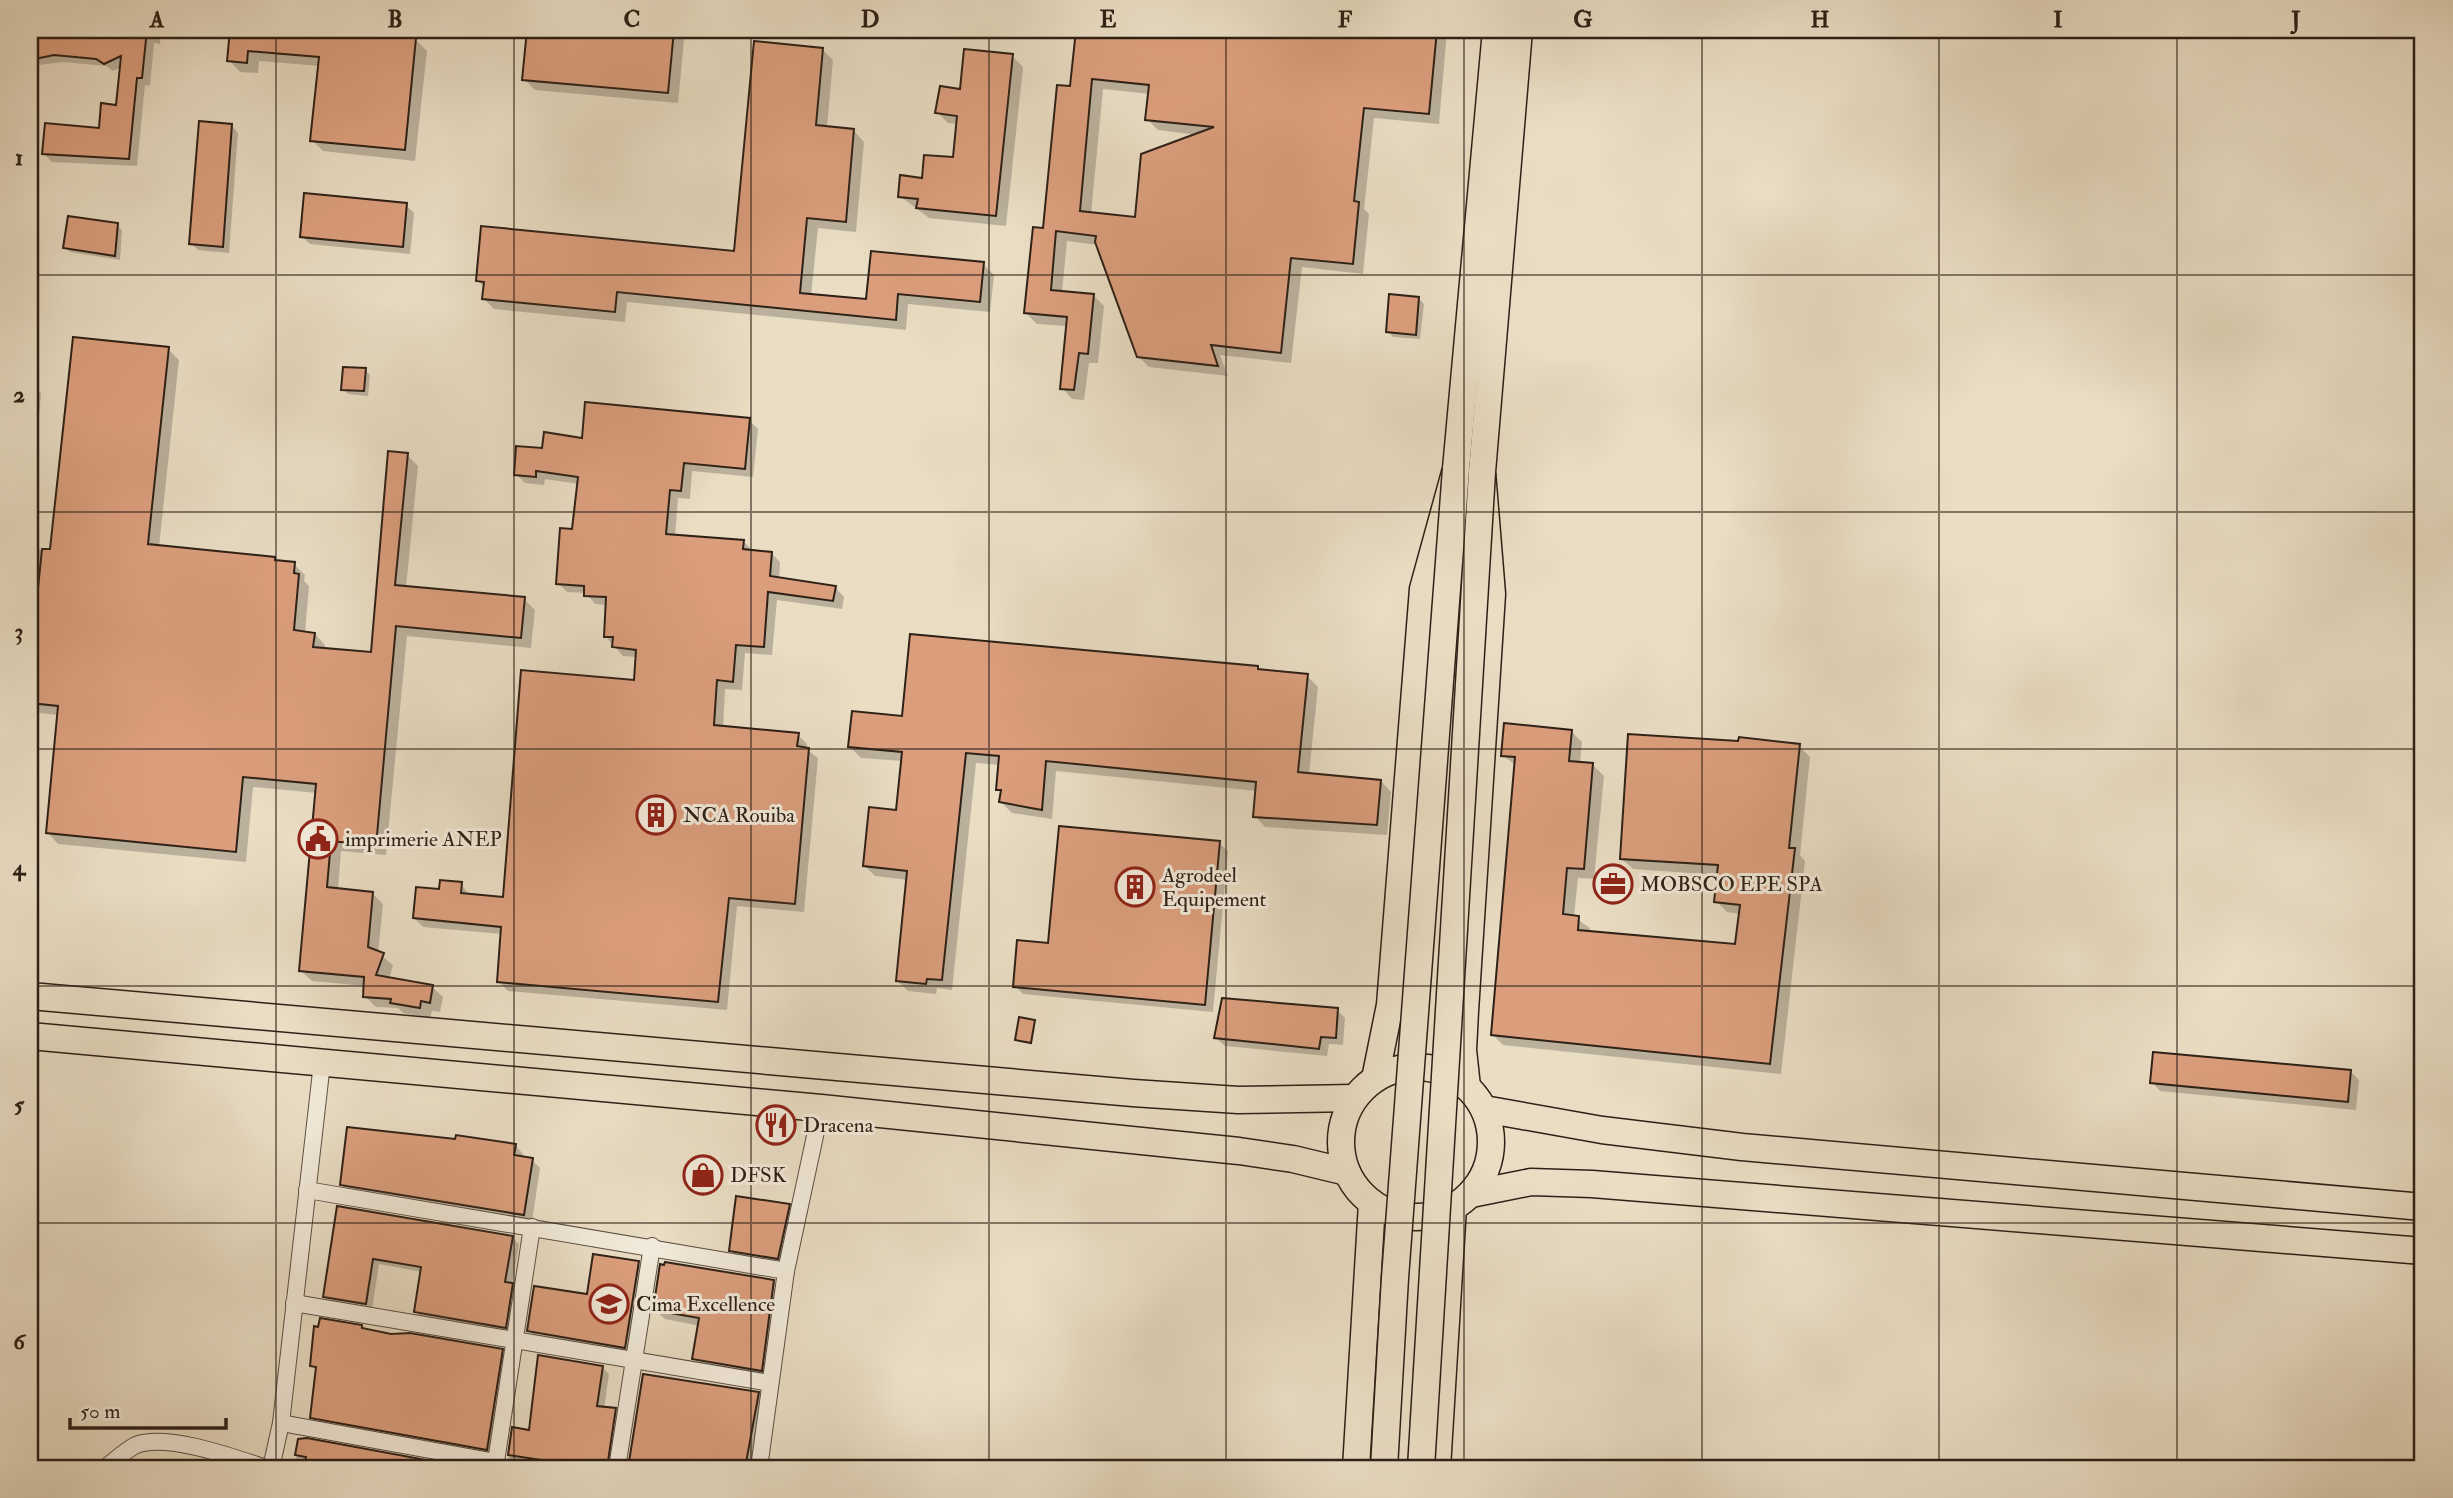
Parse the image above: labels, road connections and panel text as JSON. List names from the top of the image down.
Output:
{
  "places": {
    "building": ["NCA Rouiba", "Agrodeel Equipement"],
    "public building": ["imprimerie ANEP"],
    "office": ["MOBSCO EPE SPA"],
    "restaurant": ["Dracena"],
    "shop": ["DFSK"],
    "school or university": ["Cima Excellence"]
  },
  "scale_bar": "50 m",
  "grid": {
    "columns": [
      "A",
      "B",
      "C",
      "D",
      "E",
      "F",
      "G",
      "H",
      "I",
      "J"
    ],
    "rows": [
      "1",
      "2",
      "3",
      "4",
      "5",
      "6"
    ]
  }
}
